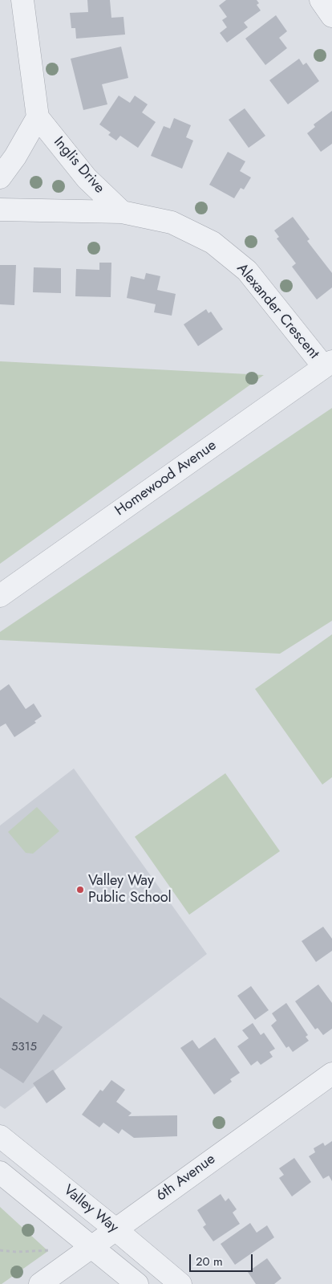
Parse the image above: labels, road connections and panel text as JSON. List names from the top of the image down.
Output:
{
  "streets": {
    "street": [
      "Inglis Drive",
      "Alexander Crescent",
      "Homewood Avenue",
      "6th Avenue",
      "Valley Way"
    ]
  },
  "crossings": [
    ["Inglis Drive", "Alexander Crescent"],
    ["Alexander Crescent", "Homewood Avenue"],
    ["6th Avenue", "Valley Way"]
  ],
  "places": ["Valley Way Public School"],
  "house_numbers": ["5315"],
  "scale_bar": "20 m"
}
